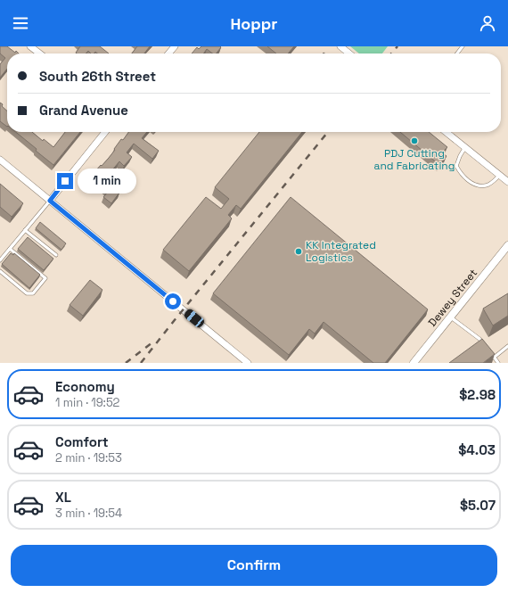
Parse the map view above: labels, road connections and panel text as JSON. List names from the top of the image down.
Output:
{
  "streets": {
    "street": ["Dewey Street"]
  },
  "places": ["PDJ Cutting and Fabricating", "KK Integrated Logistics"],
  "page": {
    "header": "Hoppr",
    "banner": ["South 26th Street", "Grand Avenue"],
    "bubble": "1 min",
    "list": [
      {
        "name": "Economy",
        "note": "1 min · 19:52",
        "value": "$2.98"
      },
      {
        "name": "Comfort",
        "note": "2 min · 19:53",
        "value": "$4.03"
      },
      {
        "name": "XL",
        "note": "3 min · 19:54",
        "value": "$5.07"
      }
    ],
    "buttons": "Confirm"
  }
}
